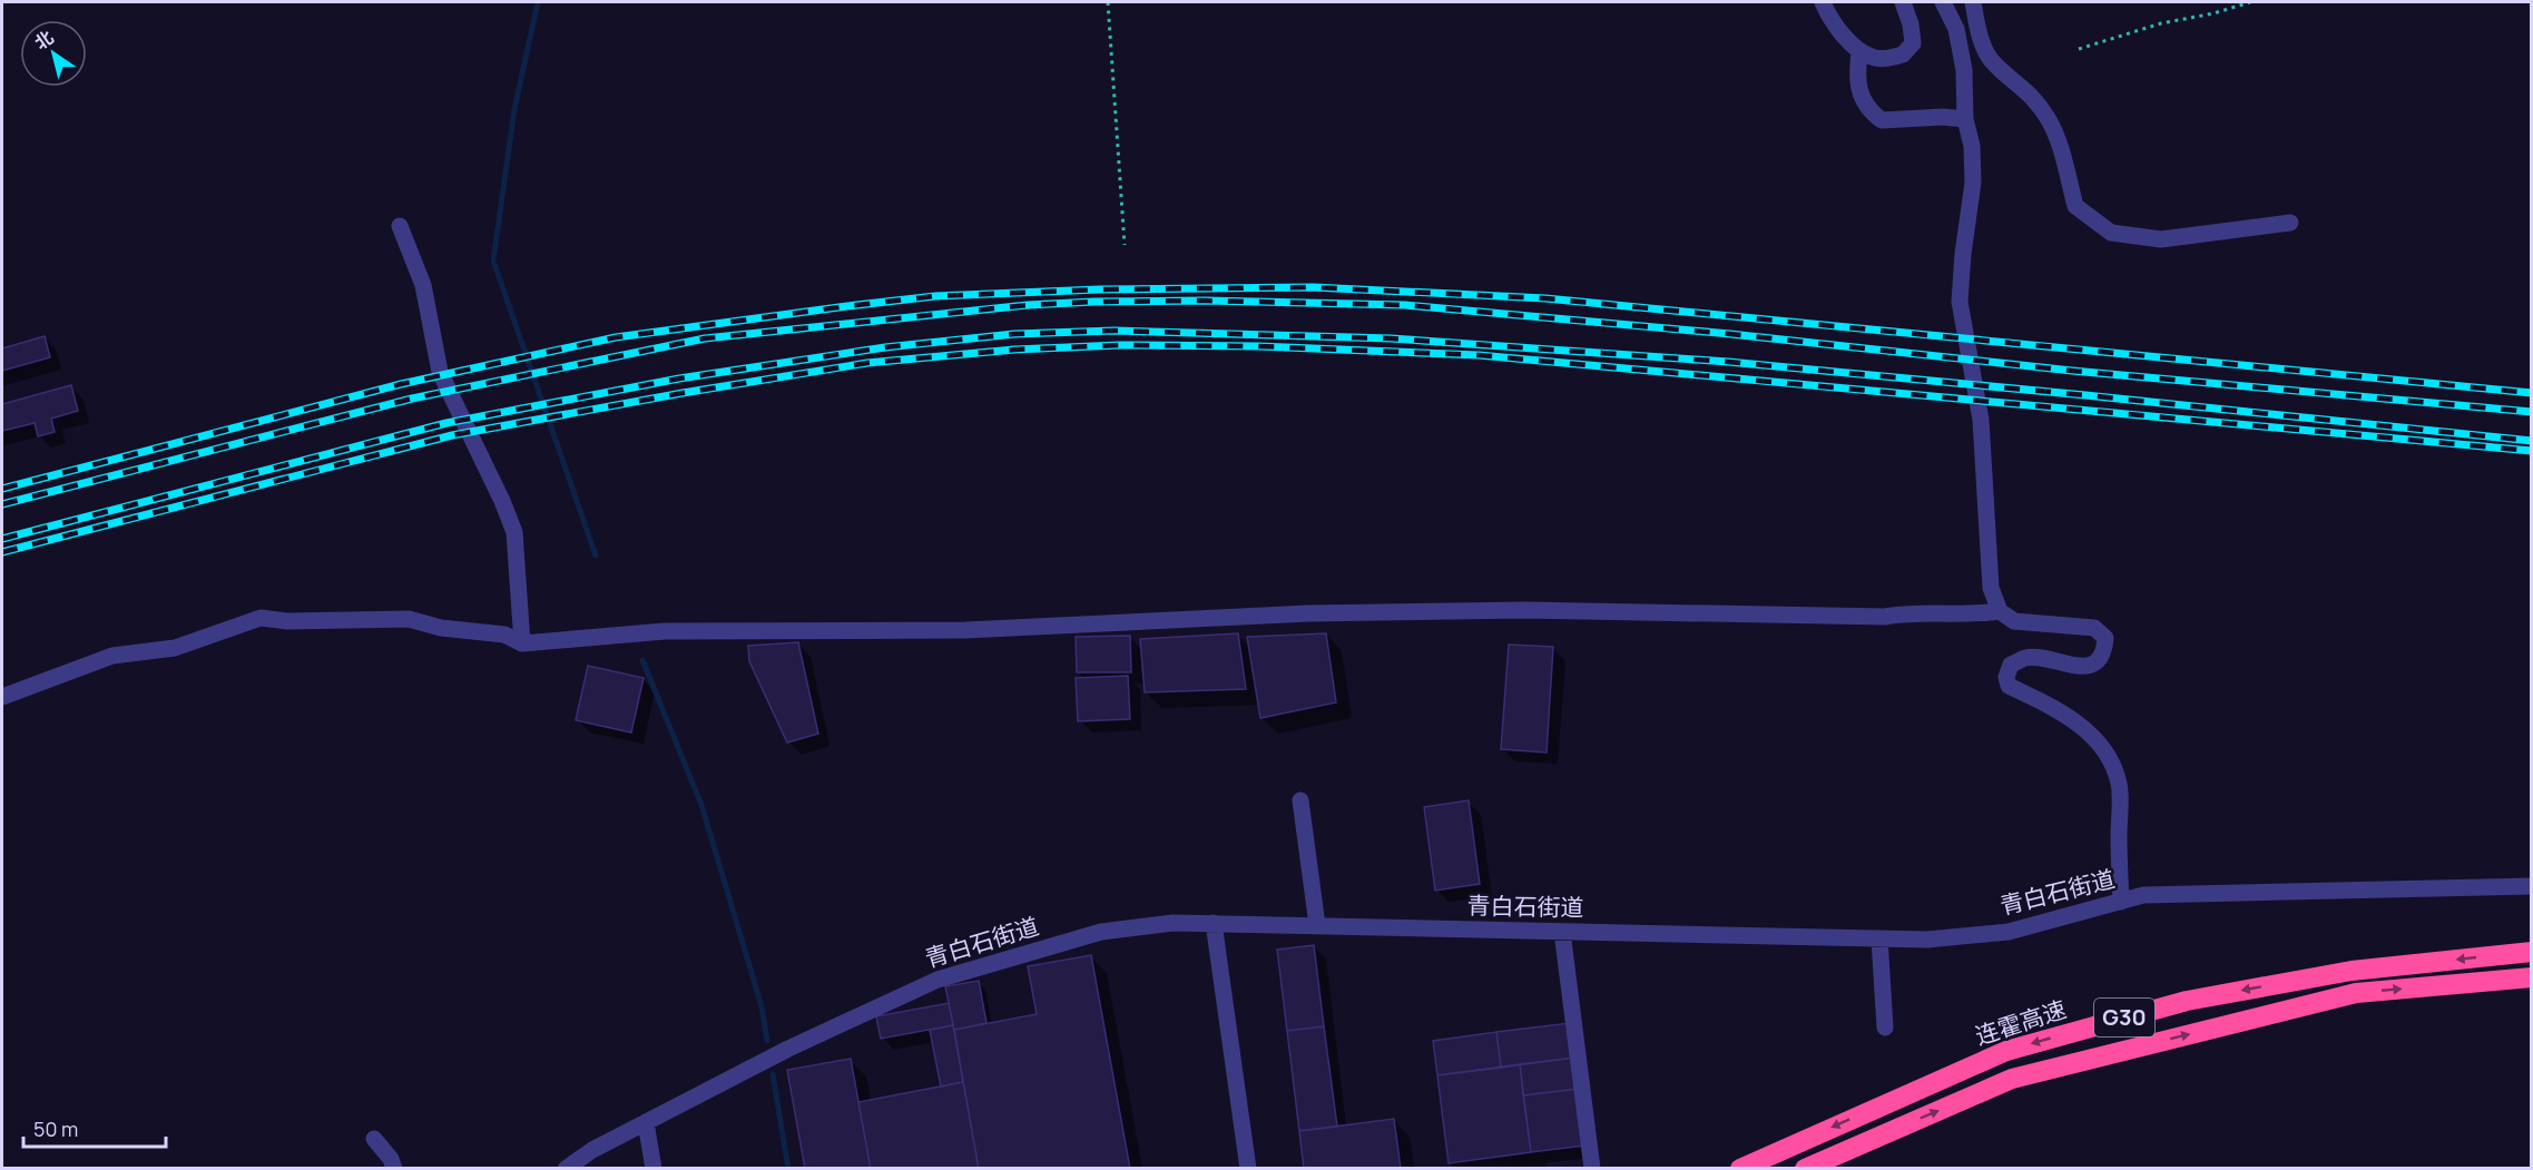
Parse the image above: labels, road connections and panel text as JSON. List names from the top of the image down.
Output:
{
  "streets": {
    "highway": ["G30", "连霍高速"],
    "street": ["青白石街道"]
  },
  "scale_bar": "50 m",
  "north": "top left"
}
